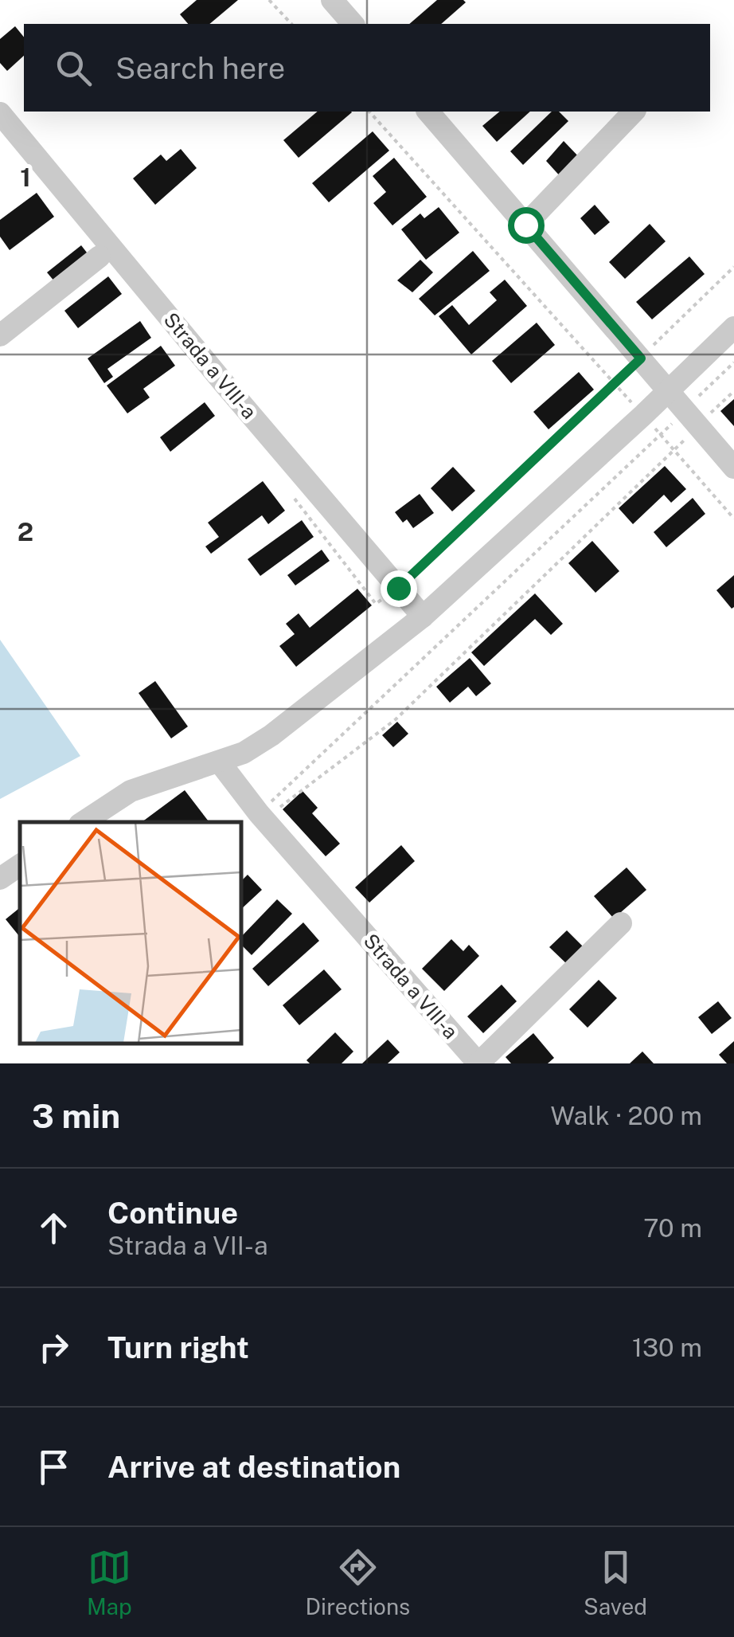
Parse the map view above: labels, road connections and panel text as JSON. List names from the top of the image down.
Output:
{
  "streets": {
    "street": ["Strada a VIII-a"]
  },
  "page": {
    "search": "Search here",
    "heading": ["3 min", "Walk · 200 m"],
    "list": [
      ["Continue", "Strada a VII-a", "70 m"],
      ["Turn right", "130 m"],
      "Arrive at destination"
    ],
    "nav": ["Map", "Directions", "Saved"]
  },
  "grid": {
    "rows": ["1", "2"]
  }
}
